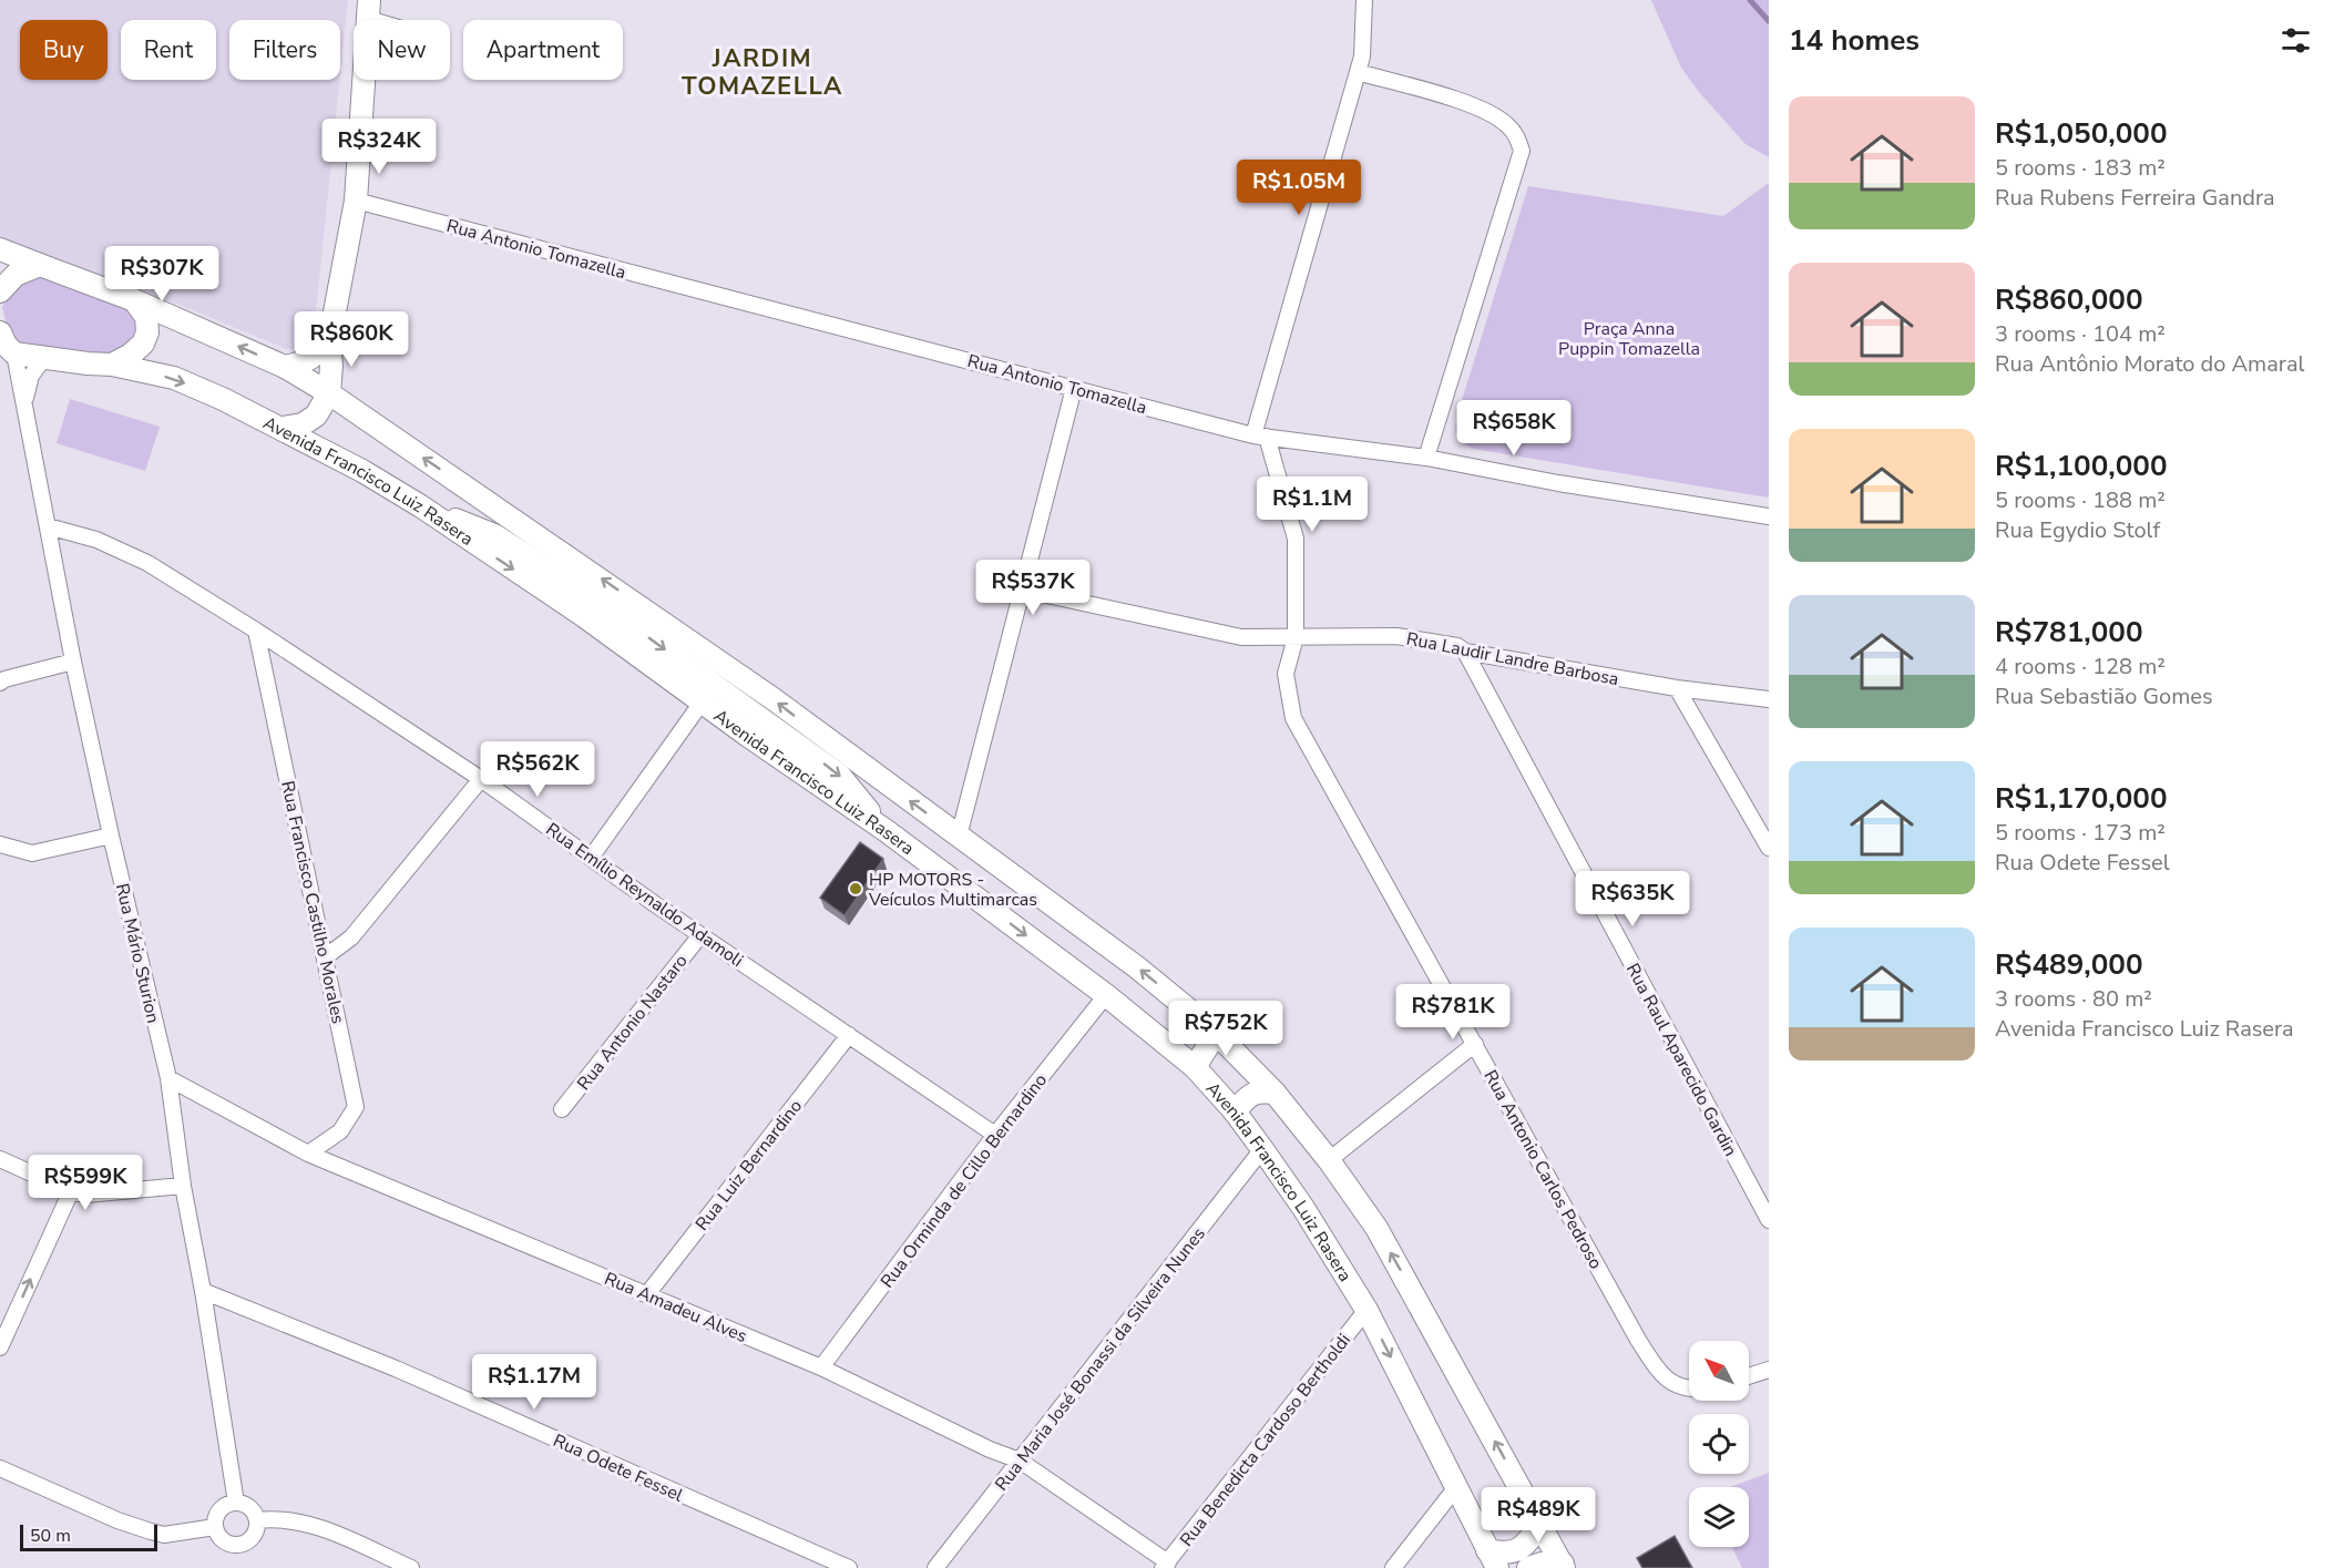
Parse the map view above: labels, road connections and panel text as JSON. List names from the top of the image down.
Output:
{
  "streets": {
    "street": [
      "Rua Antonio Tomazella",
      "Avenida Francisco Luiz Rasera",
      "Rua Laudir Landre Barbosa",
      "Rua Emílio Reynaldo Adamoli",
      "Rua Francisco Castilho Morales",
      "Rua Mário Sturion",
      "Rua Antonio Nastaro",
      "Rua Raul Aparecido Gardin",
      "Rua Luiz Bernardino",
      "Rua Antonio Carlos Pedroso",
      "Rua Orminda de Cillo Bernardino",
      "Rua Amadeu Alves",
      "Rua Maria José Bonassi da Silveira Nunes",
      "Rua Benedicta Cardoso Bertholdi",
      "Rua Odete Fessel"
    ]
  },
  "crossings": [
    ["Rua Antonio Tomazella", "Rua Antonio Carlos Pedroso"],
    ["Avenida Francisco Luiz Rasera", "Rua Mário Sturion"],
    ["Avenida Francisco Luiz Rasera", "Rua Orminda de Cillo Bernardino"],
    ["Avenida Francisco Luiz Rasera", "Rua Maria José Bonassi da Silveira Nunes"],
    ["Avenida Francisco Luiz Rasera", "Rua Benedicta Cardoso Bertholdi"],
    ["Rua Laudir Landre Barbosa", "Rua Raul Aparecido Gardin"],
    ["Rua Laudir Landre Barbosa", "Rua Antonio Carlos Pedroso"],
    ["Rua Emílio Reynaldo Adamoli", "Rua Francisco Castilho Morales"],
    ["Rua Emílio Reynaldo Adamoli", "Rua Mário Sturion"],
    ["Rua Emílio Reynaldo Adamoli", "Rua Antonio Nastaro"],
    ["Rua Emílio Reynaldo Adamoli", "Rua Luiz Bernardino"],
    ["Rua Emílio Reynaldo Adamoli", "Rua Orminda de Cillo Bernardino"],
    ["Rua Francisco Castilho Morales", "Rua Amadeu Alves"],
    ["Rua Mário Sturion", "Rua Amadeu Alves"],
    ["Rua Mário Sturion", "Rua Odete Fessel"],
    ["Rua Luiz Bernardino", "Rua Amadeu Alves"],
    ["Rua Orminda de Cillo Bernardino", "Rua Amadeu Alves"],
    ["Rua Amadeu Alves", "Rua Maria José Bonassi da Silveira Nunes"],
    ["Rua Amadeu Alves", "Rua Benedicta Cardoso Bertholdi"]
  ],
  "districts": ["JARDIM TOMAZELLA"],
  "parks": ["Praça Anna Puppin Tomazella"],
  "places": ["HP MOTORS - Veículos Multimarcas"],
  "scale_bar": "50 m",
  "north": "top left",
  "page": {
    "heading": "14 homes",
    "chip": [
      "Buy",
      "Rent",
      "Filters",
      "New",
      "Apartment"
    ],
    "list": [
      {
        "name": "R$1,050,000",
        "note": "5 rooms · 183 m² · Rua Rubens Ferreira Gandra"
      },
      {
        "name": "R$860,000",
        "note": "3 rooms · 104 m² · Rua Antônio Morato do Amaral"
      },
      {
        "name": "R$1,100,000",
        "note": "5 rooms · 188 m² · Rua Egydio Stolf"
      },
      {
        "name": "R$781,000",
        "note": "4 rooms · 128 m² · Rua Sebastião Gomes"
      },
      {
        "name": "R$1,170,000",
        "note": "5 rooms · 173 m² · Rua Odete Fessel"
      },
      {
        "name": "R$489,000",
        "note": "3 rooms · 80 m² · Avenida Francisco Luiz Rasera"
      }
    ],
    "price": [
      "R$324K",
      "R$1.05M",
      "R$307K",
      "R$860K",
      "R$658K",
      "R$1.1M",
      "R$537K",
      "R$562K",
      "R$635K",
      "R$781K",
      "R$752K",
      "R$599K",
      "R$1.17M",
      "R$489K"
    ],
    "scale": "50 m"
  }
}
